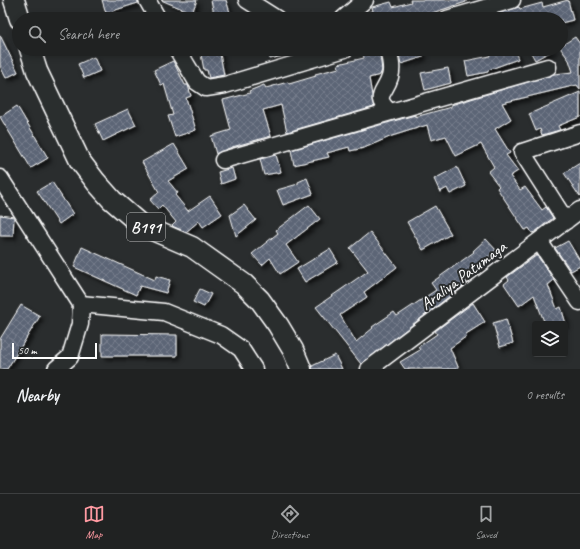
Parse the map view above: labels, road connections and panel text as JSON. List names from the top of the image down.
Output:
{
  "streets": {
    "main road": ["B191"],
    "street": ["Araliya Patumaga"]
  },
  "scale_bar": "50 m",
  "page": {
    "search": "Search here",
    "scale": "50 m",
    "heading": ["Nearby", "0 results"],
    "nav": ["Map", "Directions", "Saved"]
  }
}
